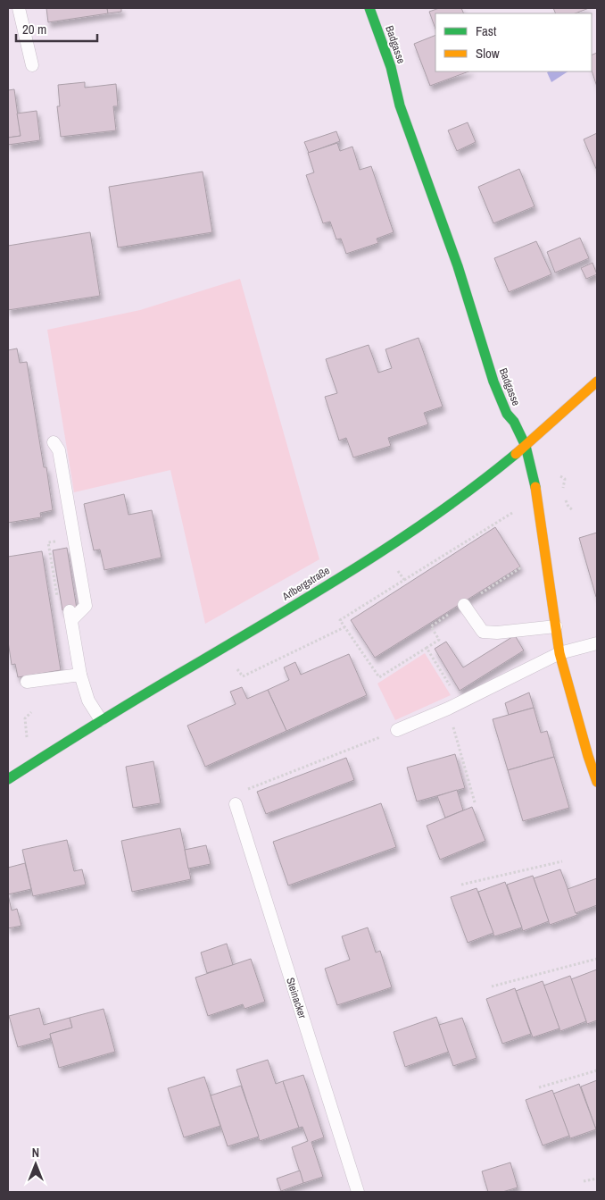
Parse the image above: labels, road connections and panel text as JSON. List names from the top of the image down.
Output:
{
  "streets": {
    "street": ["Badgasse", "Arlbergstraße"],
    "lane": ["Steinacker"]
  },
  "crossings": [
    ["Badgasse", "Arlbergstraße"]
  ],
  "legend": ["Fast", "Slow"],
  "scale_bar": "20 m",
  "north": "top"
}
